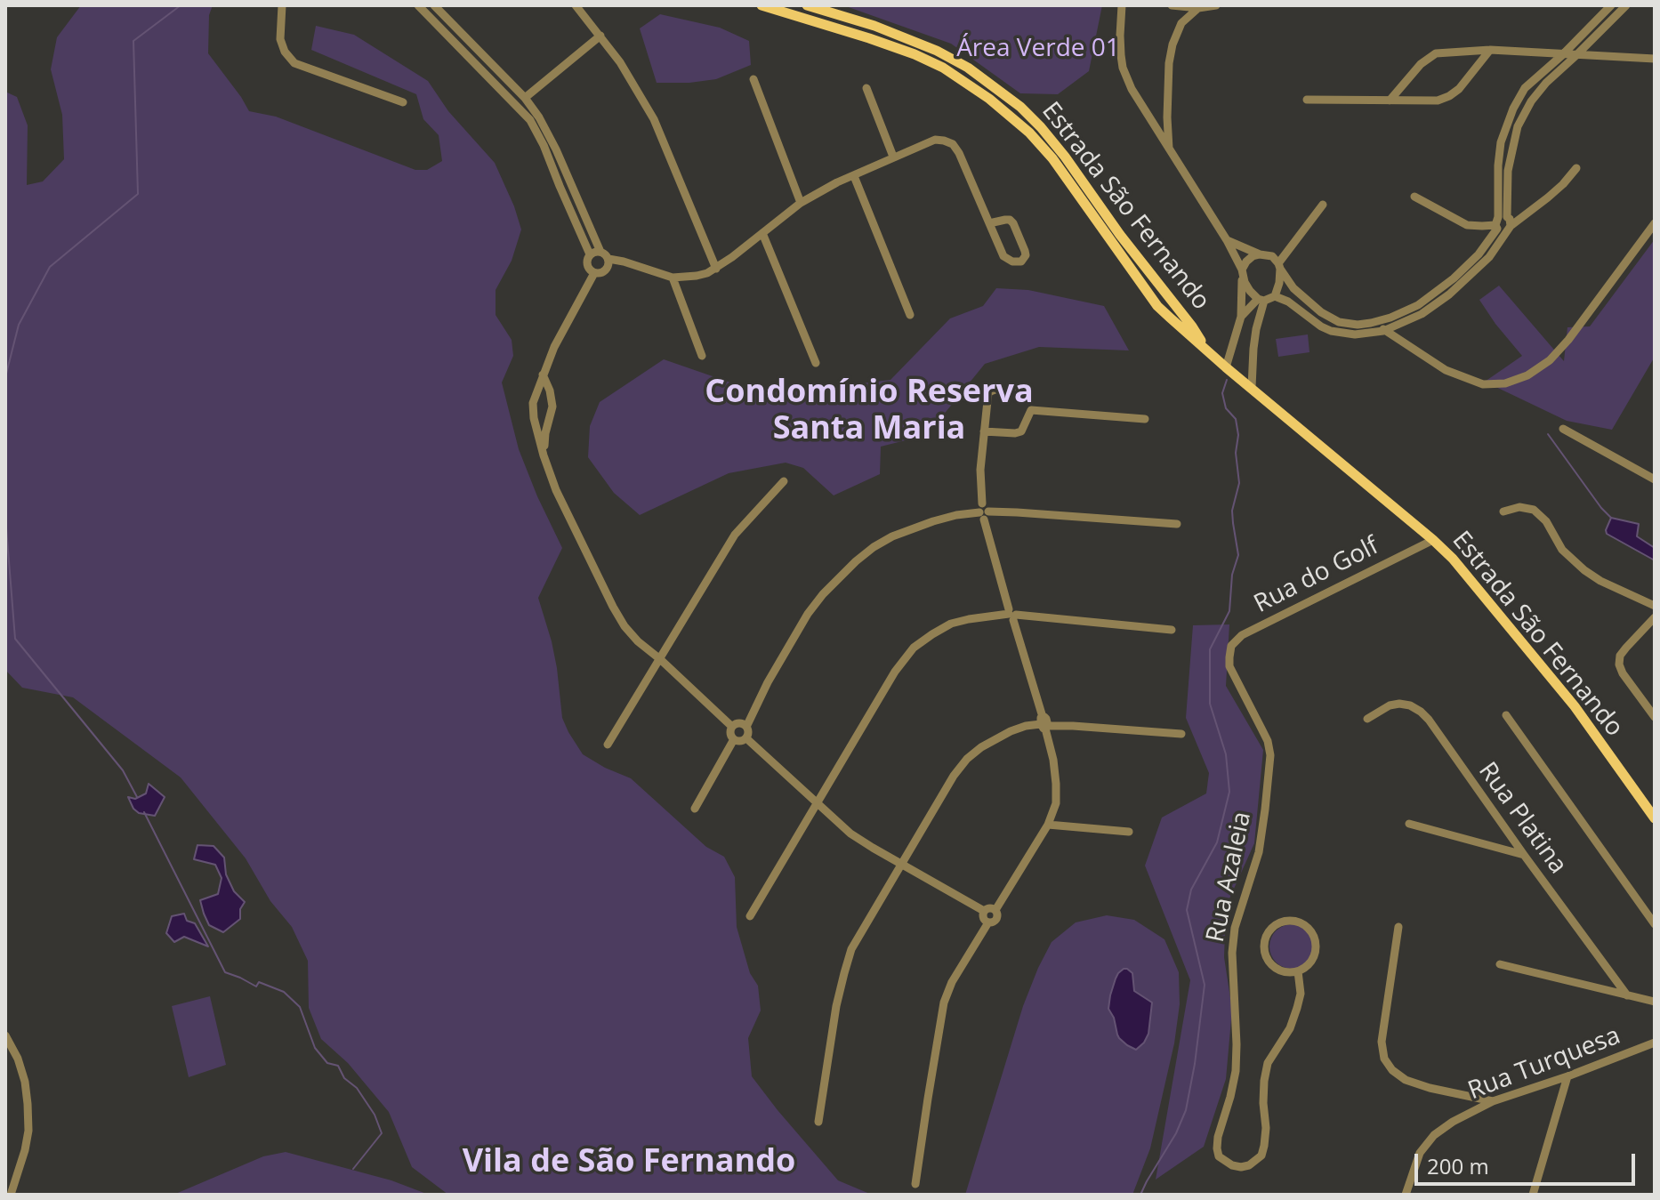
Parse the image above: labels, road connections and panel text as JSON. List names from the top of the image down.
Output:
{
  "streets": {
    "main road": ["Estrada São Fernando"],
    "street": [
      "Rua do Golf",
      "Rua Platina",
      "Rua Azaleia",
      "Rua Turquesa"
    ]
  },
  "crossings": [
    ["Estrada São Fernando", "Rua do Golf"],
    ["Rua do Golf", "Rua Azaleia"]
  ],
  "districts": ["Condomínio Reserva Santa Maria", "Vila de São Fernando"],
  "parks": ["Área Verde 01"],
  "scale_bar": "200 m"
}
